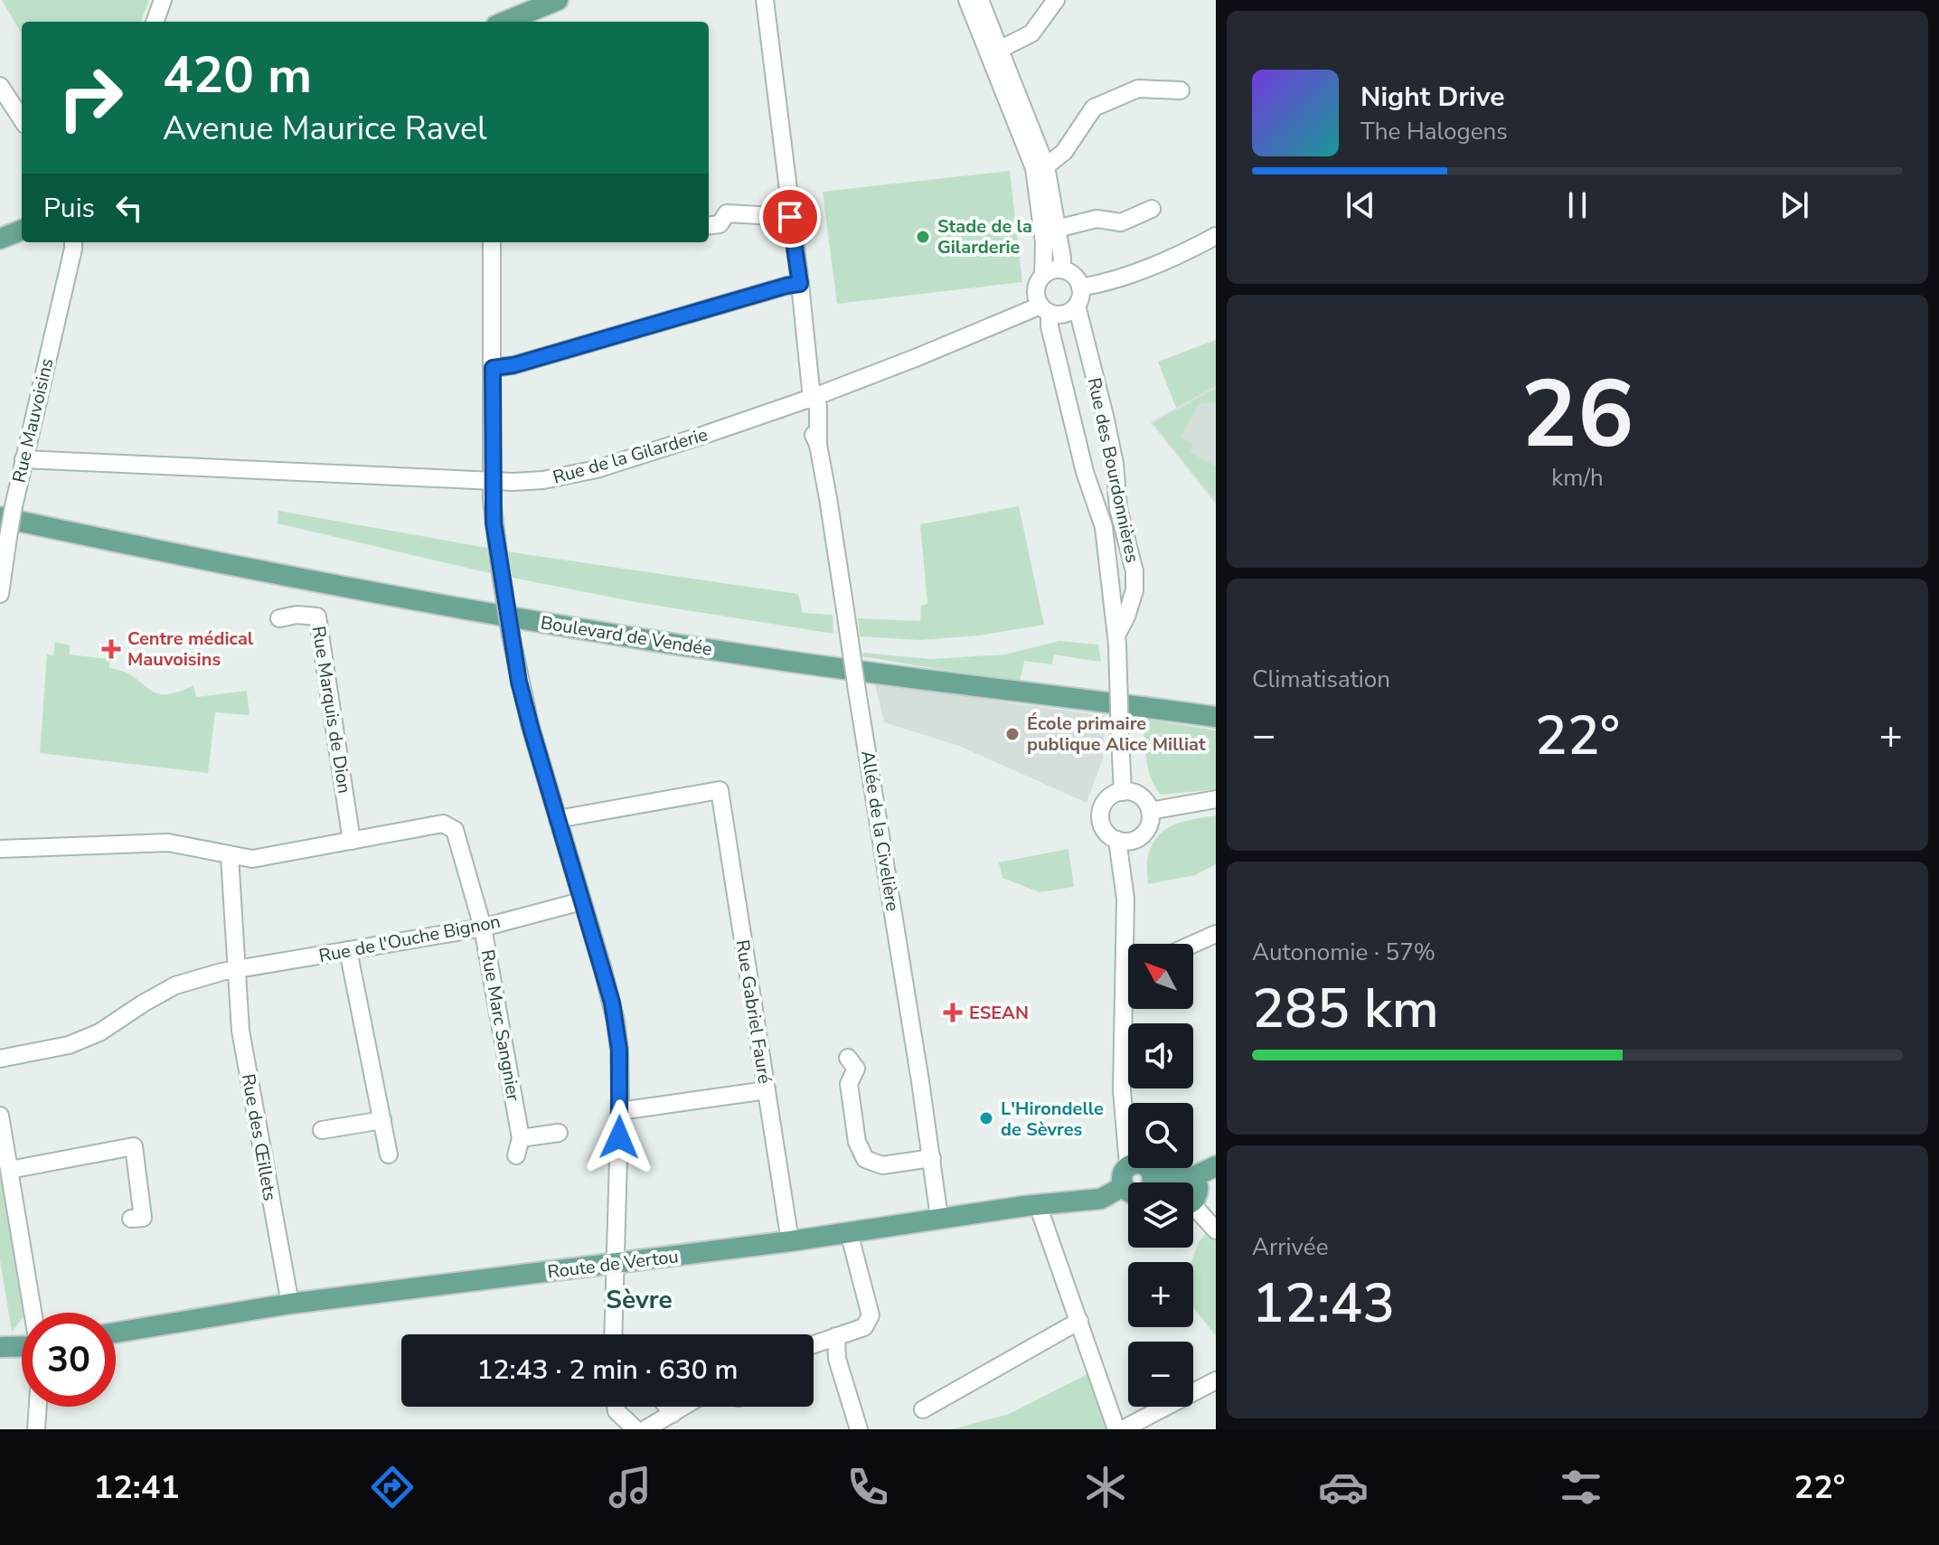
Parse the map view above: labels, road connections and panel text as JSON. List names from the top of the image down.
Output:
{
  "streets": {
    "main road": ["Boulevard de Vendée", "Route de Vertou"],
    "street": [
      "Rue Mauvoisins",
      "Rue de la Gilarderie",
      "Rue des Bourdonnières",
      "Rue Marquis de Dion",
      "Allée de la Civelière",
      "Rue de l'Ouche Bignon",
      "Rue Gabriel Fauré",
      "Rue Marc Sangnier",
      "Rue des Œillets"
    ]
  },
  "crossings": [
    ["Rue Mauvoisins", "Rue de la Gilarderie"],
    ["Rue de la Gilarderie", "Rue des Bourdonnières"],
    ["Rue de la Gilarderie", "Allée de la Civelière"],
    ["Rue Marquis de Dion", "Rue Marc Sangnier"],
    ["Allée de la Civelière", "Route de Vertou"],
    ["Rue de l'Ouche Bignon", "Rue Marc Sangnier"],
    ["Rue de l'Ouche Bignon", "Rue des Œillets"],
    ["Rue Gabriel Fauré", "Route de Vertou"],
    ["Rue des Œillets", "Route de Vertou"]
  ],
  "districts": ["Sèvre"],
  "places": {
    "other": ["Stade de la Gilarderie", "École primaire publique Alice Milliat", "L'Hirondelle de Sèvres"],
    "health": ["Centre médical Mauvoisins", "ESEAN"]
  },
  "north": "top left",
  "page": {
    "turn": ["420 m", "Avenue Maurice Ravel"],
    "song": ["Night Drive", "The Halogens"],
    "then": "Puis",
    "tile": [
      ["26", "km/h"],
      "Climatisation",
      ["Autonomie · 57%", "285 km"],
      ["Arrivée", "12:43"]
    ],
    "heat": ["−", "22°", "+"],
    "map_buttons": ["+", "−"],
    "limit": "30",
    "trip": "12:43 · 2 min · 630 m",
    "tabs": ["12:41", "22°"]
  }
}
